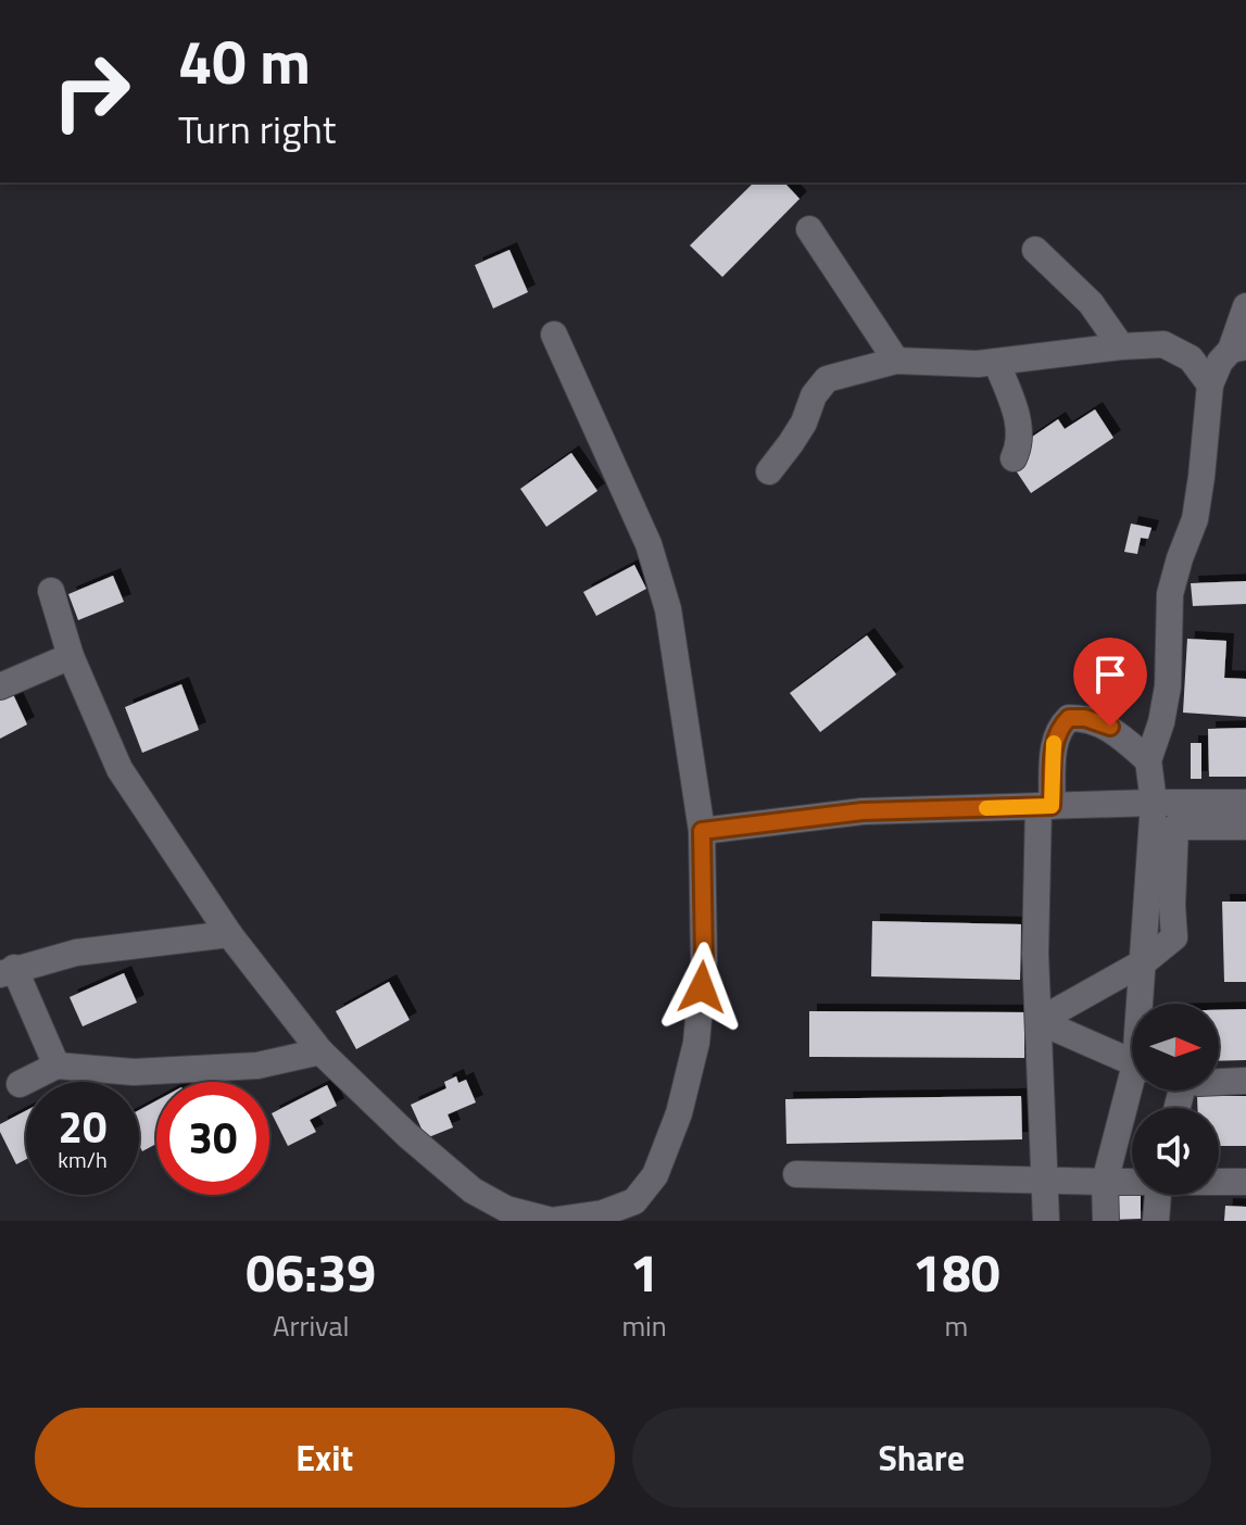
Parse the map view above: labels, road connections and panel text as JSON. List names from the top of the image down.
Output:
{
  "north": "right",
  "page": {
    "turn": ["40 m", "Turn right"],
    "speed": "20 km/h",
    "limit": "30",
    "eta": [
      "06:39",
      "Arrival",
      "1",
      "min",
      "180",
      "m"
    ],
    "buttons": ["Exit", "Share"]
  }
}
